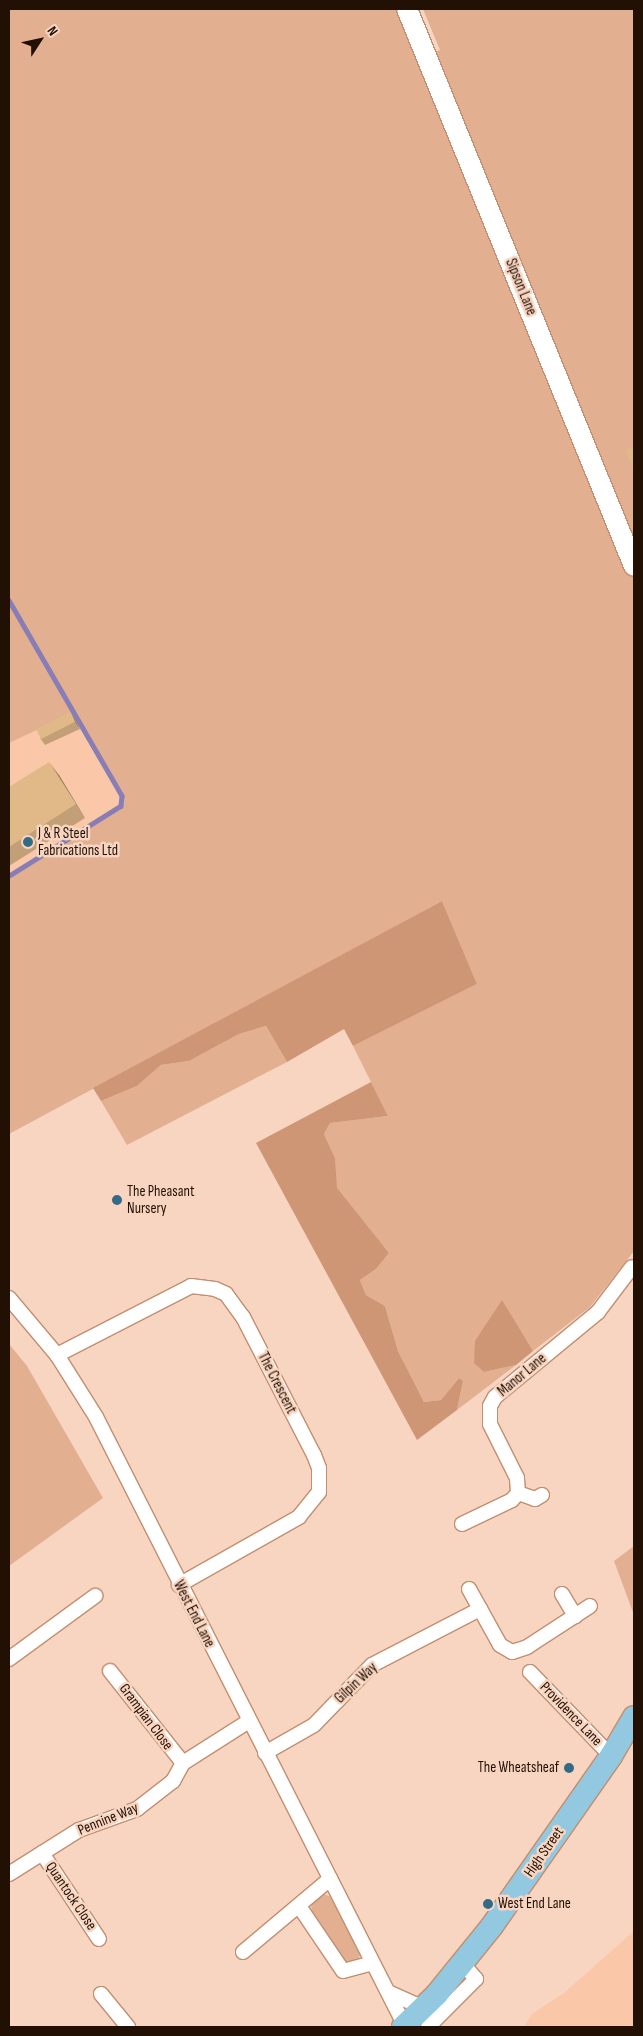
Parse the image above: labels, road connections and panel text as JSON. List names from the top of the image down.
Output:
{
  "streets": {
    "main road": ["High Street"],
    "street": [
      "Sipson Lane",
      "Manor Lane",
      "The Crescent",
      "West End Lane",
      "Gilpin Way",
      "Providence Lane",
      "Grampian Close",
      "Pennine Way",
      "Quantock Close"
    ]
  },
  "crossings": [
    ["The Crescent", "West End Lane"],
    ["West End Lane", "Gilpin Way"],
    ["West End Lane", "Pennine Way"],
    ["West End Lane", "High Street"],
    ["Providence Lane", "High Street"],
    ["Grampian Close", "Pennine Way"],
    ["Pennine Way", "Quantock Close"]
  ],
  "places": [
    "J & R Steel Fabrications Ltd",
    "The Pheasant Nursery",
    "The Wheatsheaf",
    "West End Lane"
  ],
  "north": "top right"
}
